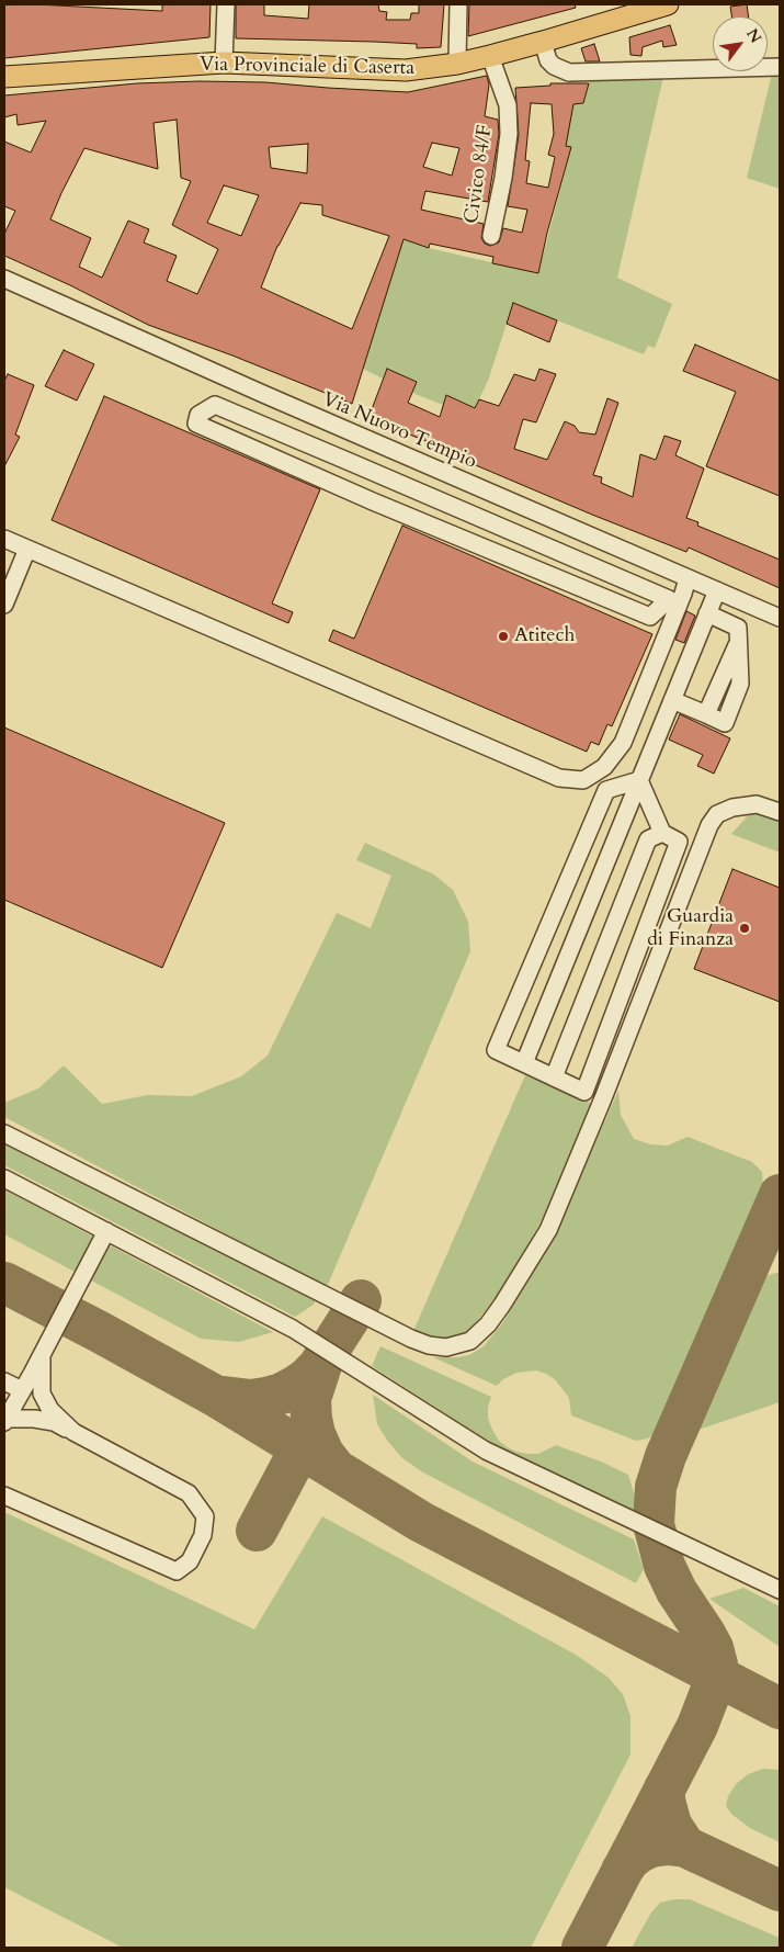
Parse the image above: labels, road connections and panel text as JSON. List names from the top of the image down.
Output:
{
  "streets": {
    "main road": ["Via Provinciale di Caserta"],
    "street": ["Civico 84/F", "Via Nuovo Tempio"]
  },
  "crossings": [
    ["Via Provinciale di Caserta", "Civico 84/F"]
  ],
  "places": ["Atitech", "Guardia di Finanza"],
  "north": "top right"
}
